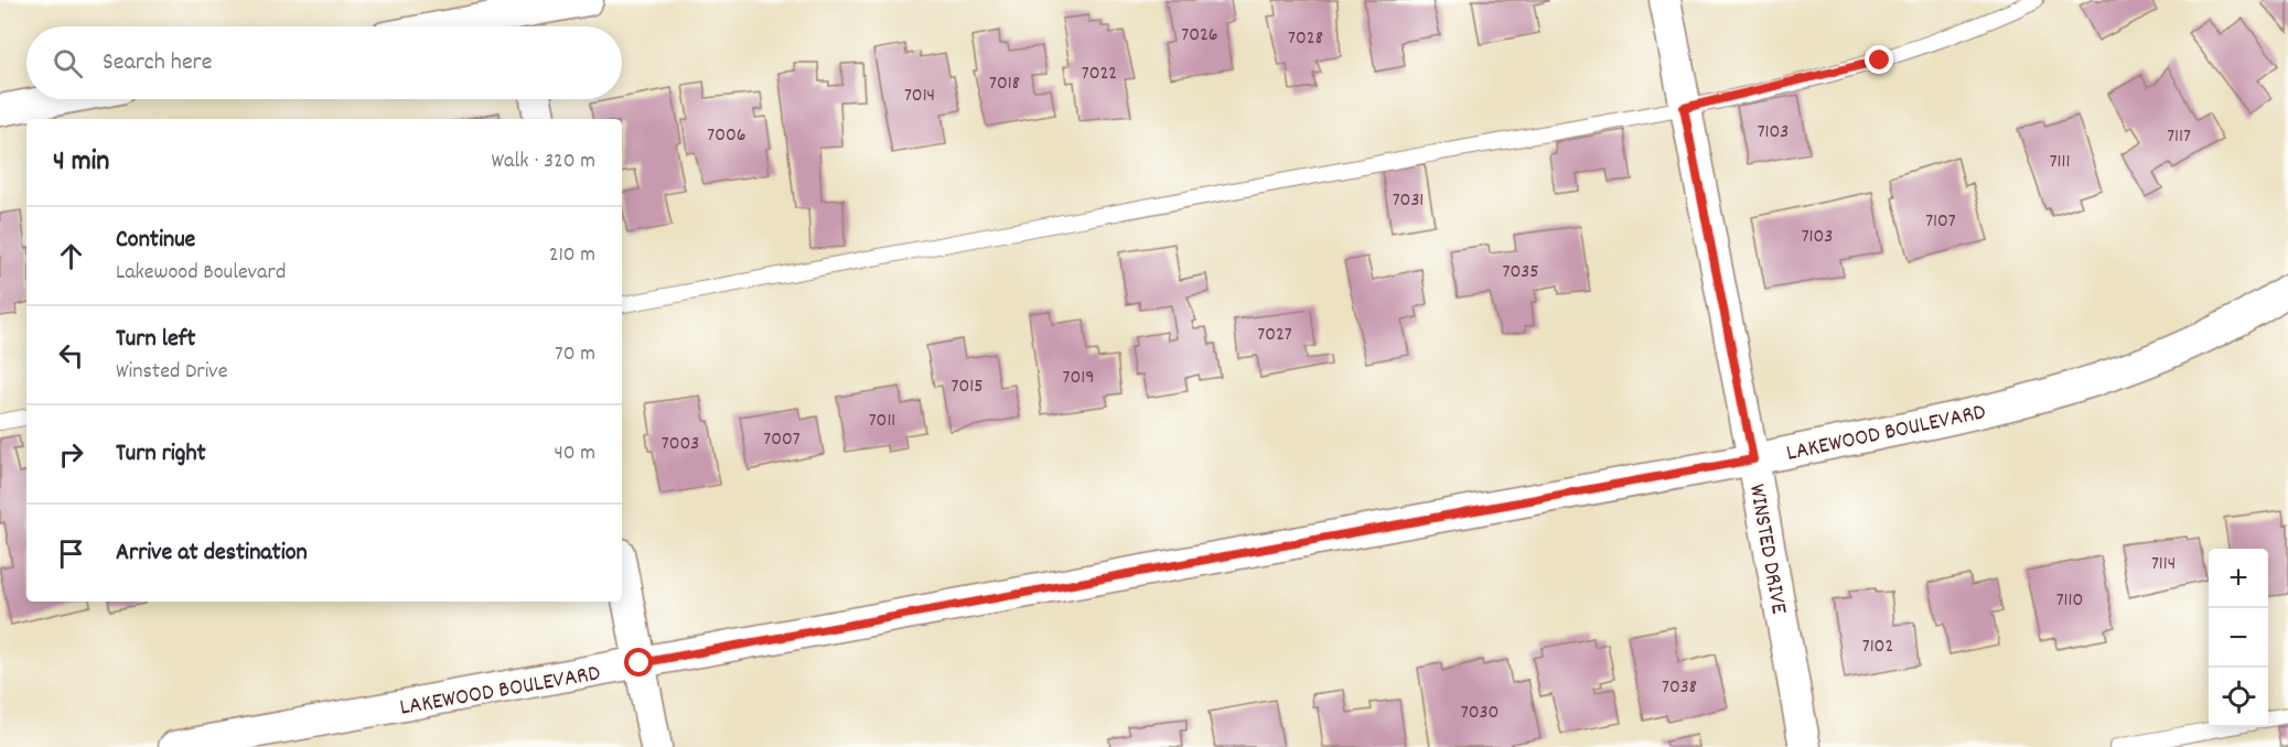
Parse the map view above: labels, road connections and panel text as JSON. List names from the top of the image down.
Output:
{
  "streets": {
    "street": ["LAKEWOOD BOULEVARD", "WINSTED DRIVE"]
  },
  "crossings": [
    ["LAKEWOOD BOULEVARD", "WINSTED DRIVE"]
  ],
  "house_numbers": [
    "7026",
    "7028",
    "7022",
    "7018",
    "7014",
    "7103",
    "7006",
    "7117",
    "7111",
    "7031",
    "7107",
    "7103",
    "7035",
    "7027",
    "7019",
    "7015",
    "7011",
    "7007",
    "7003",
    "7114",
    "7110",
    "7102",
    "7038",
    "7030"
  ],
  "page": {
    "search": "Search here",
    "heading": ["4 min", "Walk · 320 m"],
    "list": [
      ["Continue", "Lakewood Boulevard", "210 m"],
      ["Turn left", "Winsted Drive", "70 m"],
      ["Turn right", "40 m"],
      "Arrive at destination"
    ],
    "map_buttons": ["+", "−"]
  }
}
